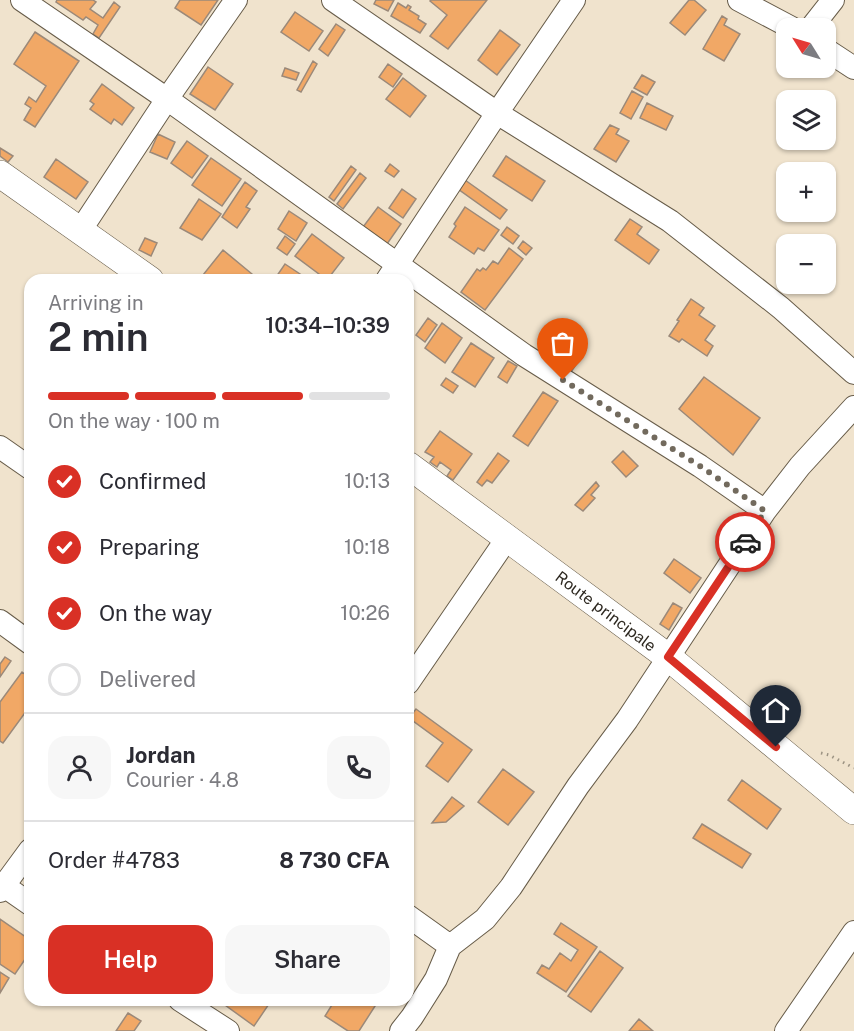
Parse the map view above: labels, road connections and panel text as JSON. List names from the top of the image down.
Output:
{
  "streets": {
    "street": ["Route principale"]
  },
  "north": "top left",
  "page": {
    "map_buttons": ["+", "−"],
    "heading": ["2 min", "Arriving in", "10:34–10:39"],
    "panel": [
      "Jordan",
      "Courier · 4.8",
      "Order #4783",
      "8 730 CFA"
    ],
    "bar": "On the way · 100 m",
    "list": [
      ["Confirmed", "10:13"],
      ["Preparing", "10:18"],
      ["On the way", "10:26"],
      "Delivered"
    ],
    "buttons": ["Help", "Share"]
  }
}
